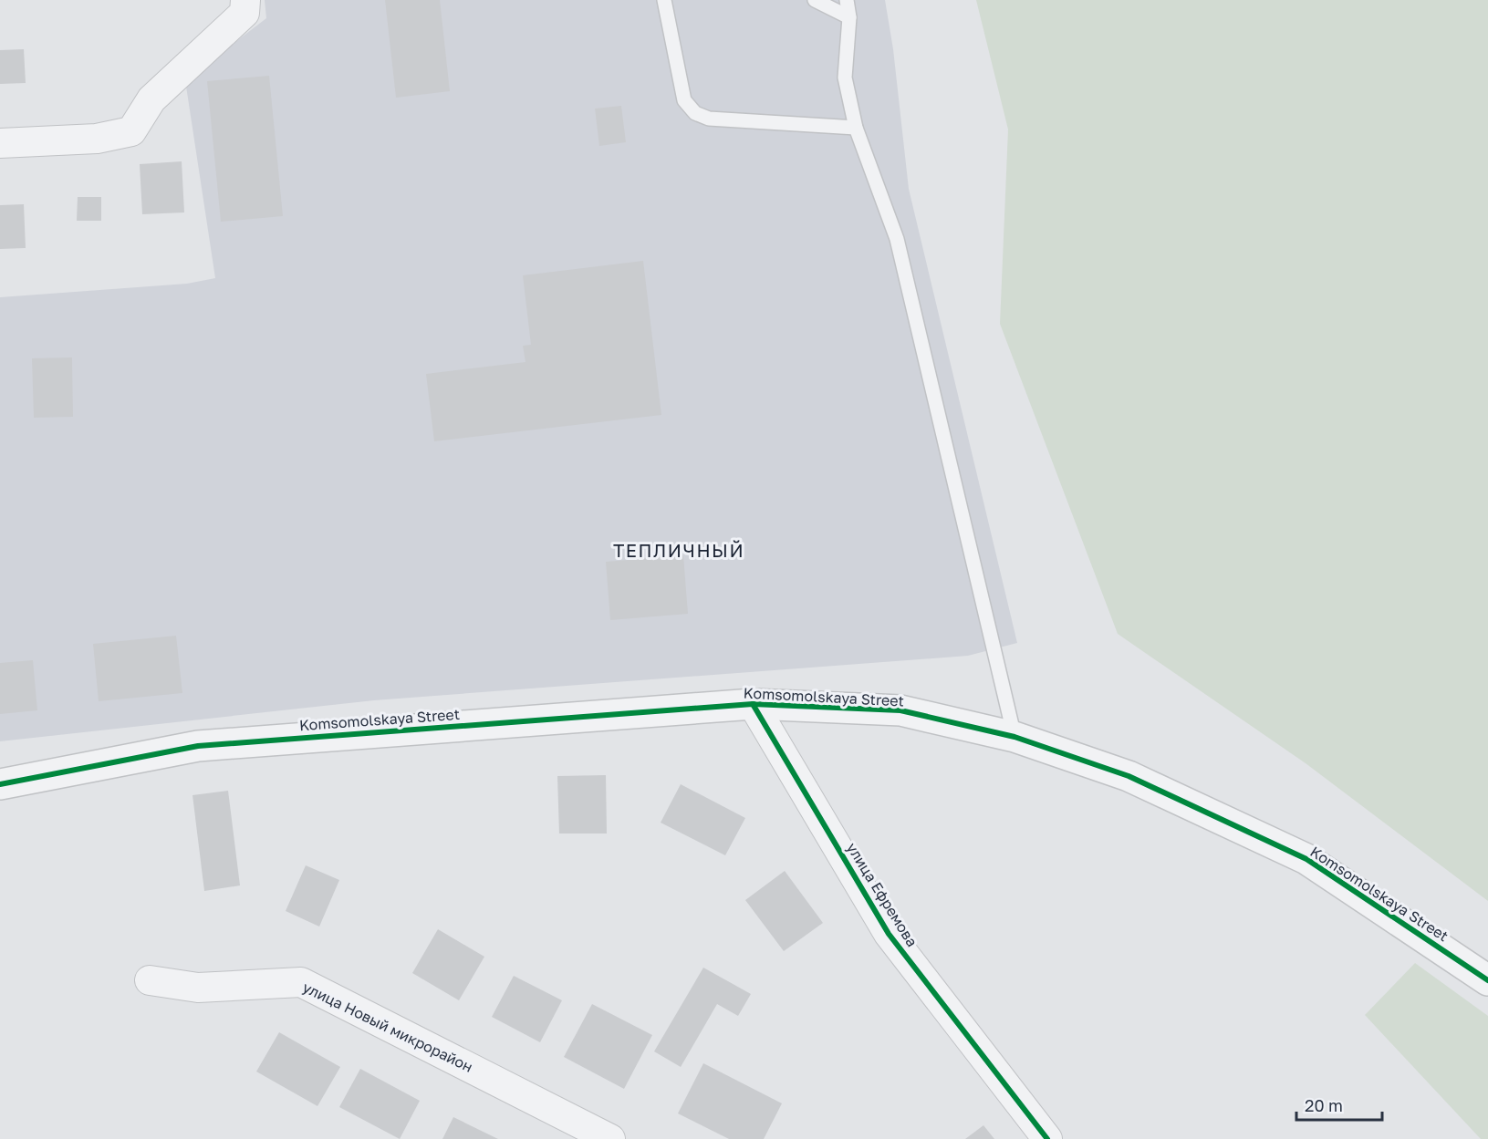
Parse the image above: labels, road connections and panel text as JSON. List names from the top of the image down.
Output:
{
  "streets": {
    "street": ["Komsomolskaya Street", "улица Ефремова", "улица Новый микрорайон"]
  },
  "crossings": [
    ["Komsomolskaya Street", "улица Ефремова"]
  ],
  "districts": ["ТЕПЛИЧНЫЙ"],
  "scale_bar": "20 m"
}
